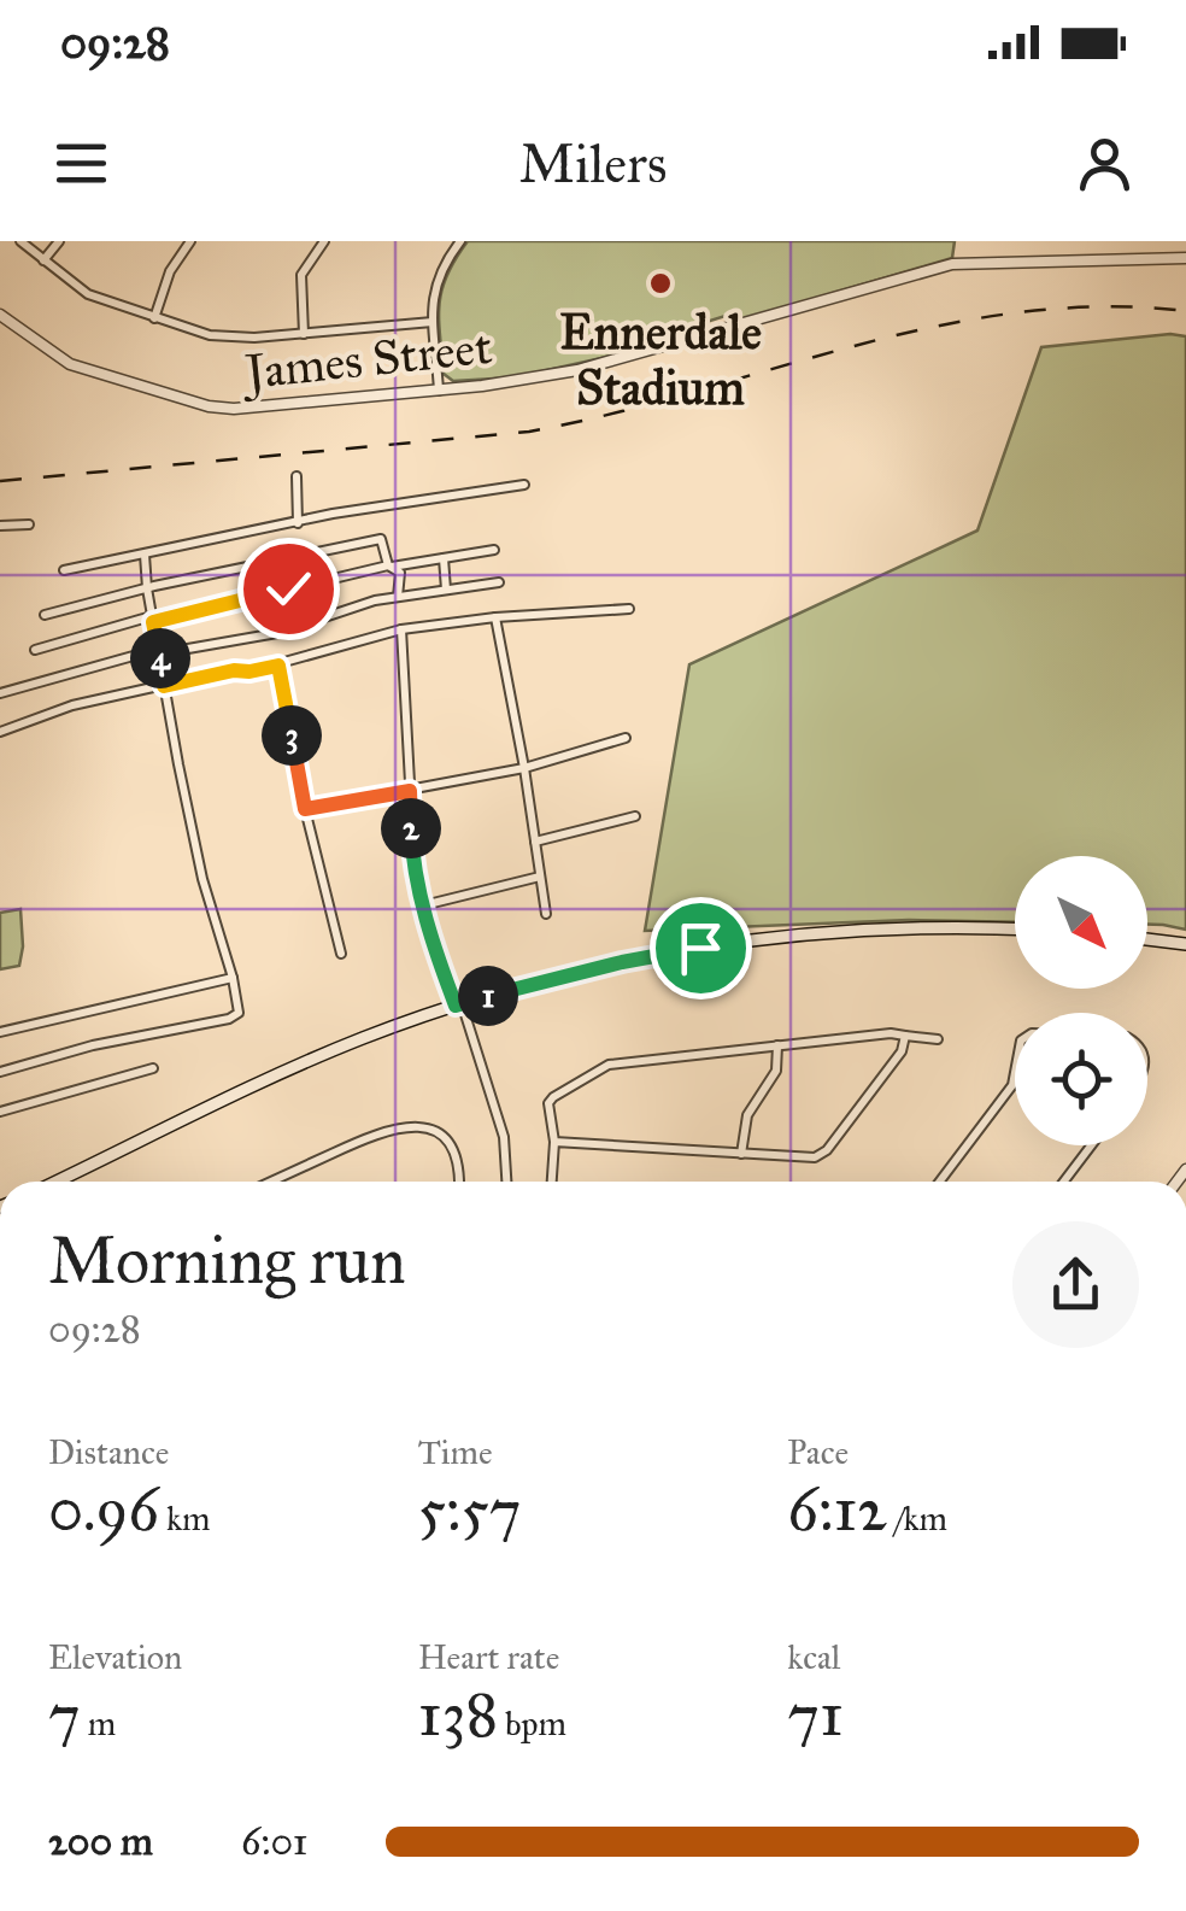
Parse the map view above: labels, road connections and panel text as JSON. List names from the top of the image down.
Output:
{
  "streets": {
    "street": ["James Street"]
  },
  "places": ["Ennerdale Stadium"],
  "north": "bottom right",
  "page": {
    "status": "09:28",
    "header": "Milers",
    "pins": [
      "4",
      "3",
      "2",
      "1"
    ],
    "heading": ["Morning run", "09:28"],
    "stats": [
      ["Distance", "0.96 km"],
      ["Time", "5:57"],
      ["Pace", "6:12 /km"],
      ["Elevation", "7 m"],
      ["Heart rate", "138 bpm"],
      ["kcal", "71"]
    ],
    "list": [
      {
        "name": "200 m",
        "note": "6:01"
      }
    ]
  }
}
